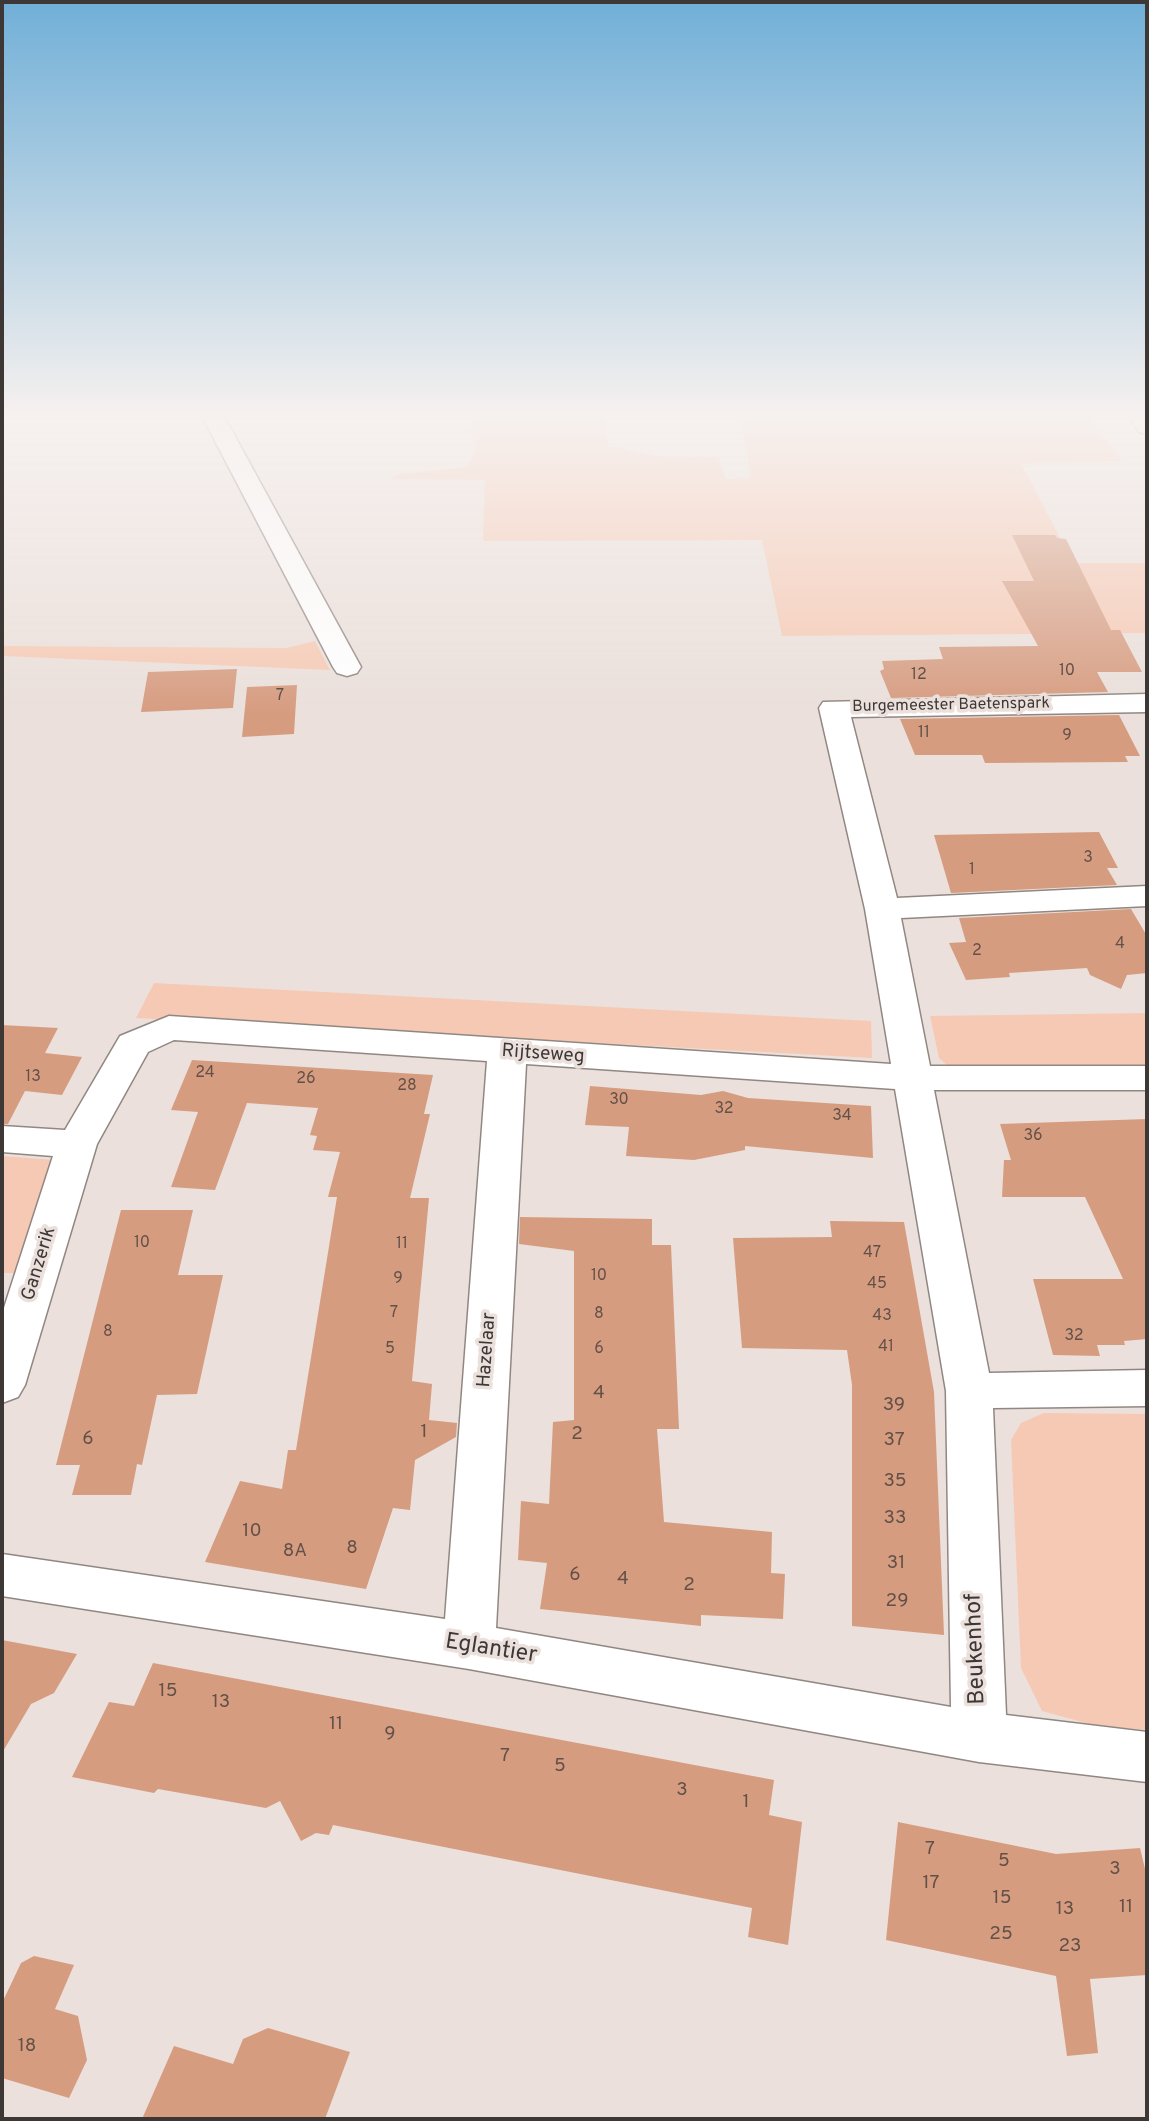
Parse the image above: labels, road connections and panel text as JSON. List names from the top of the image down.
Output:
{
  "streets": {
    "street": [
      "Burgemeester Baetenspark",
      "Rijtseweg",
      "Ganzerik",
      "Hazelaar",
      "Beukenhof",
      "Eglantier"
    ]
  },
  "crossings": [
    ["Burgemeester Baetenspark", "Rijtseweg"],
    ["Burgemeester Baetenspark", "Beukenhof"],
    ["Rijtseweg", "Ganzerik"],
    ["Rijtseweg", "Hazelaar"],
    ["Rijtseweg", "Beukenhof"],
    ["Hazelaar", "Eglantier"],
    ["Beukenhof", "Eglantier"]
  ],
  "house_numbers": [
    "10",
    "12",
    "7",
    "11",
    "9",
    "3",
    "1",
    "4",
    "2",
    "24",
    "13",
    "26",
    "28",
    "30",
    "32",
    "34",
    "36",
    "10",
    "11",
    "47",
    "10",
    "9",
    "45",
    "7",
    "8",
    "43",
    "8",
    "32",
    "41",
    "5",
    "6",
    "4",
    "39",
    "1",
    "2",
    "6",
    "37",
    "35",
    "33",
    "10",
    "8",
    "8A",
    "31",
    "6",
    "4",
    "2",
    "29",
    "15",
    "13",
    "11",
    "9",
    "7",
    "5",
    "3",
    "1",
    "7",
    "5",
    "3",
    "17",
    "15",
    "11",
    "13",
    "25",
    "23",
    "18"
  ]
}
